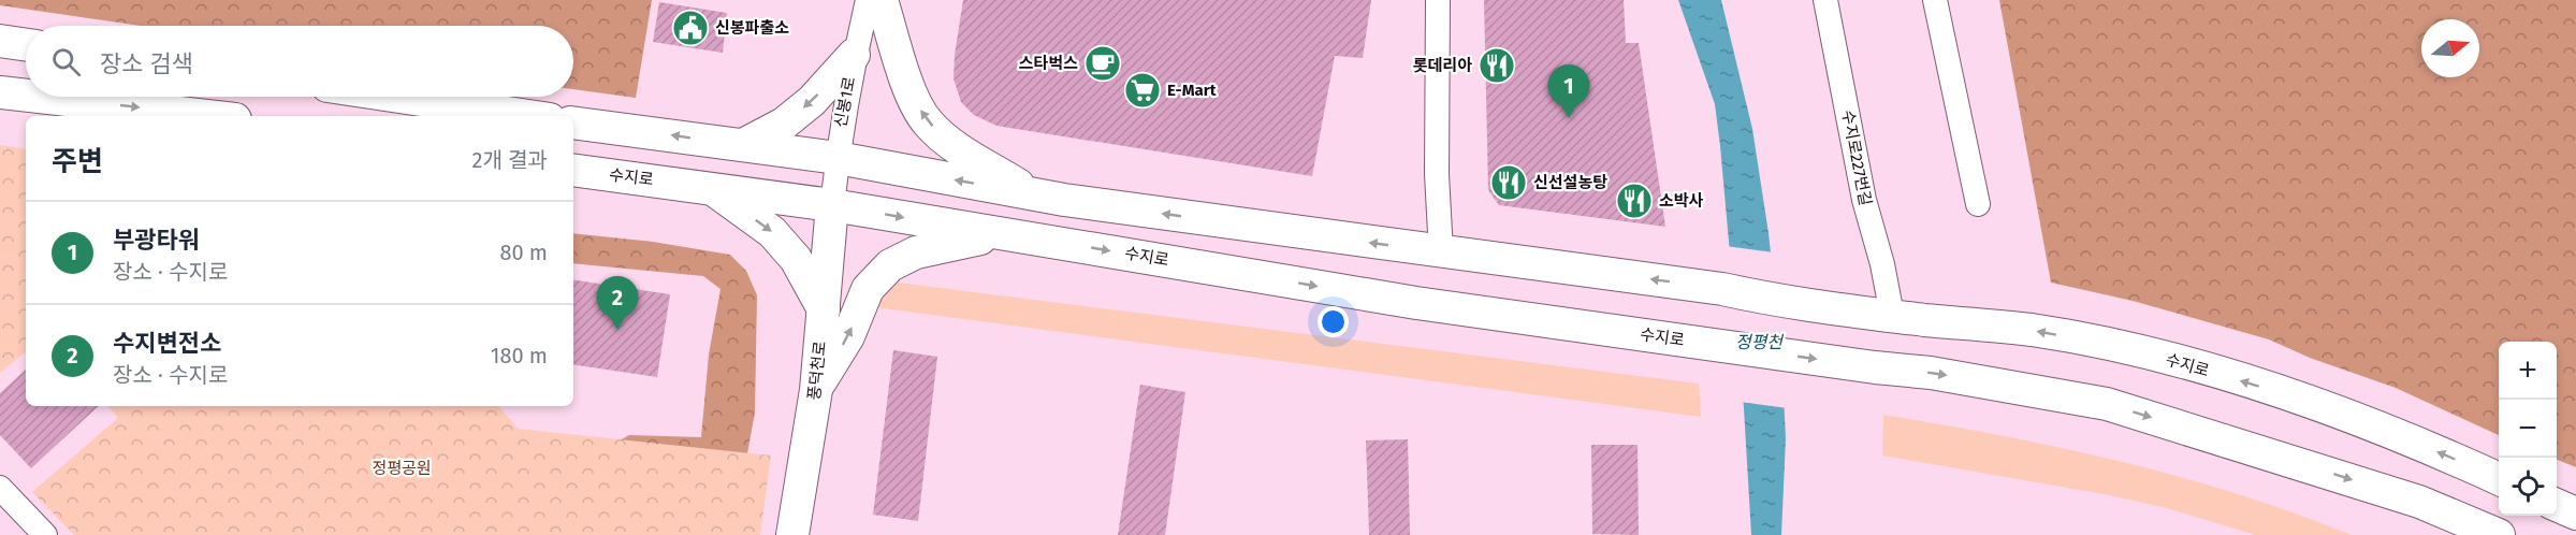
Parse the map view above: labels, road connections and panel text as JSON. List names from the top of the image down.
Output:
{
  "streets": {
    "main road": ["수지로", "풍덕천로"],
    "street": ["신봉1로", "수지로227번길"]
  },
  "crossings": [
    ["신봉1로", "수지로"],
    ["신봉1로", "풍덕천로"],
    ["수지로227번길", "수지로"],
    ["수지로", "풍덕천로"]
  ],
  "water": ["정평천"],
  "parks": ["정평공원"],
  "places": {
    "public building": ["신봉파출소"],
    "cafe": ["스타벅스"],
    "restaurant": ["롯데리아", "신선설농탕", "소박사"],
    "supermarket": ["E-Mart"]
  },
  "north": "right",
  "page": {
    "search": "장소 검색",
    "pins": ["1", "2"],
    "heading": ["주변", "2개 결과"],
    "list": [
      {
        "mark": "1",
        "name": "부광타워",
        "note": "장소 · 수지로",
        "value": "80 m"
      },
      {
        "mark": "2",
        "name": "수지변전소",
        "note": "장소 · 수지로",
        "value": "180 m"
      }
    ],
    "map_buttons": ["+", "−"]
  }
}
